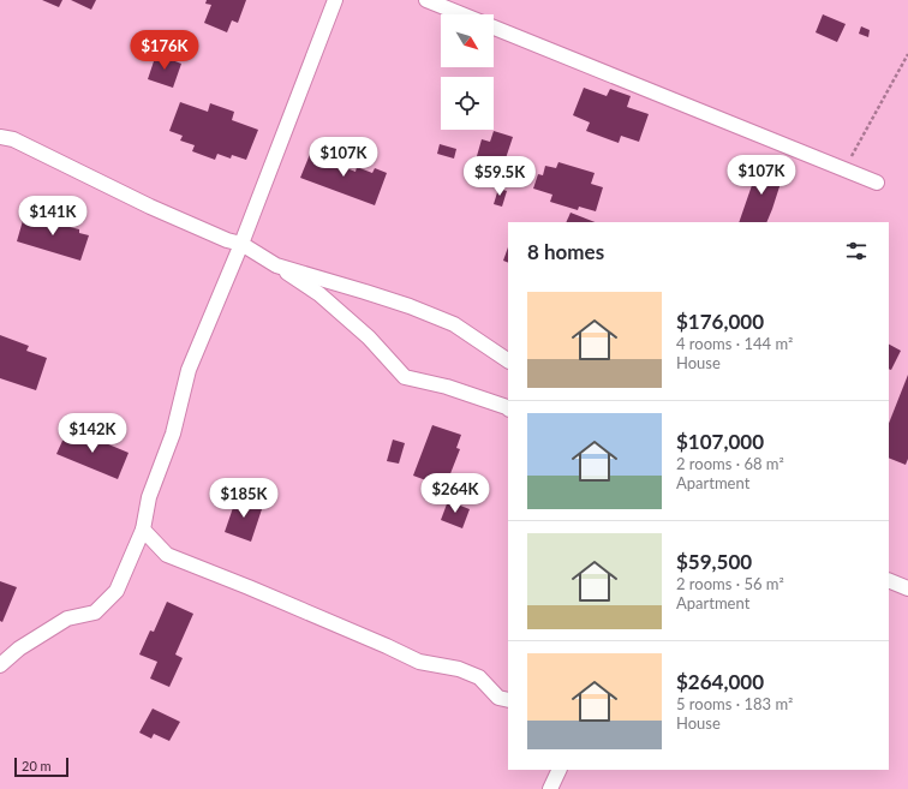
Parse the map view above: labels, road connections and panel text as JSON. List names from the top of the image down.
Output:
{
  "scale_bar": "20 m",
  "north": "bottom right",
  "page": {
    "price": [
      "$176K",
      "$107K",
      "$107K",
      "$59.5K",
      "$141K",
      "$142K",
      "$264K",
      "$185K"
    ],
    "heading": "8 homes",
    "list": [
      {
        "name": "$176,000",
        "note": "4 rooms · 144 m² · House"
      },
      {
        "name": "$107,000",
        "note": "2 rooms · 68 m² · Apartment"
      },
      {
        "name": "$59,500",
        "note": "2 rooms · 56 m² · Apartment"
      },
      {
        "name": "$264,000",
        "note": "5 rooms · 183 m² · House"
      }
    ],
    "scale": "20 m"
  }
}
